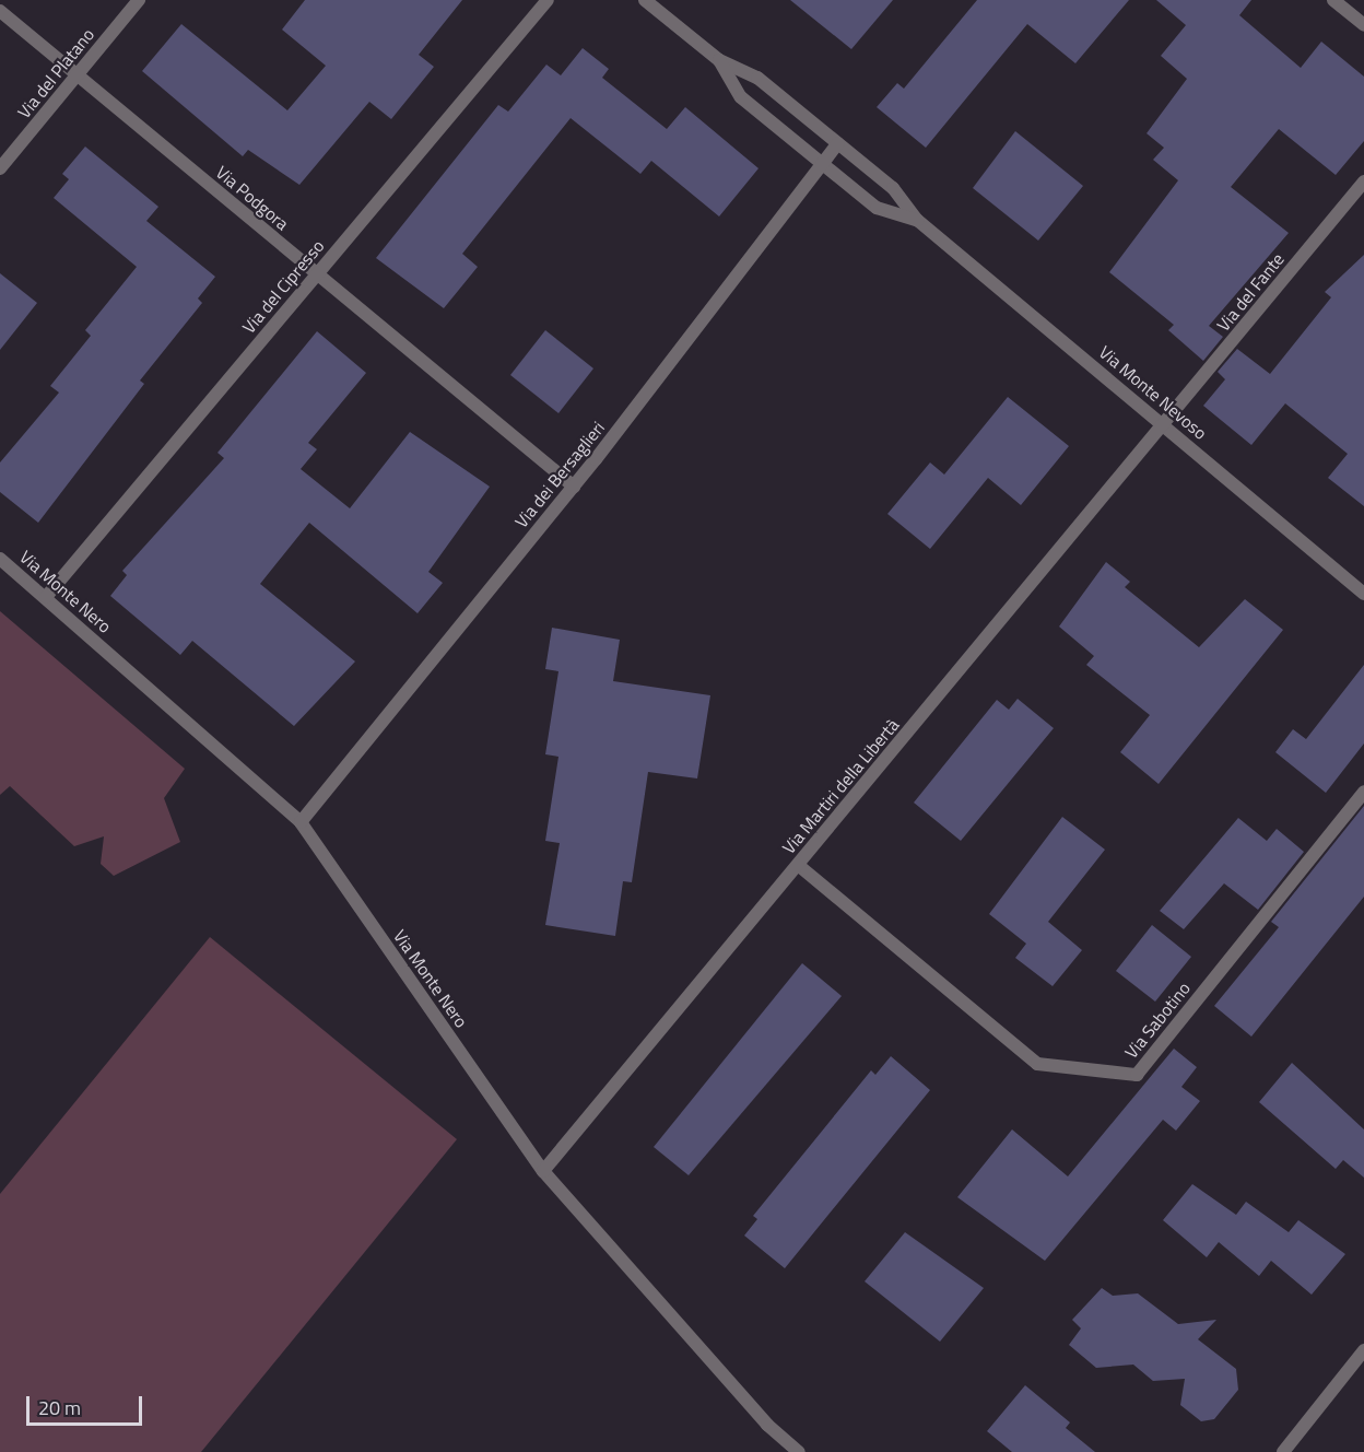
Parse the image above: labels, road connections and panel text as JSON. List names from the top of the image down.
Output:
{
  "streets": {
    "street": [
      "Via del Platano",
      "Via Podgora",
      "Via del Cipresso",
      "Via del Fante",
      "Via Monte Nevoso",
      "Via dei Bersaglieri",
      "Via Monte Nero",
      "Via Martiri della Libertà",
      "Via Sabotino"
    ]
  },
  "crossings": [
    ["Via del Platano", "Via Podgora"],
    ["Via Podgora", "Via del Cipresso"],
    ["Via Podgora", "Via dei Bersaglieri"],
    ["Via del Cipresso", "Via Monte Nero"],
    ["Via del Fante", "Via Monte Nevoso"],
    ["Via del Fante", "Via Martiri della Libertà"],
    ["Via Monte Nevoso", "Via dei Bersaglieri"],
    ["Via Monte Nevoso", "Via Martiri della Libertà"],
    ["Via dei Bersaglieri", "Via Monte Nero"],
    ["Via Monte Nero", "Via Martiri della Libertà"],
    ["Via Martiri della Libertà", "Via Sabotino"]
  ],
  "scale_bar": "20 m"
}
